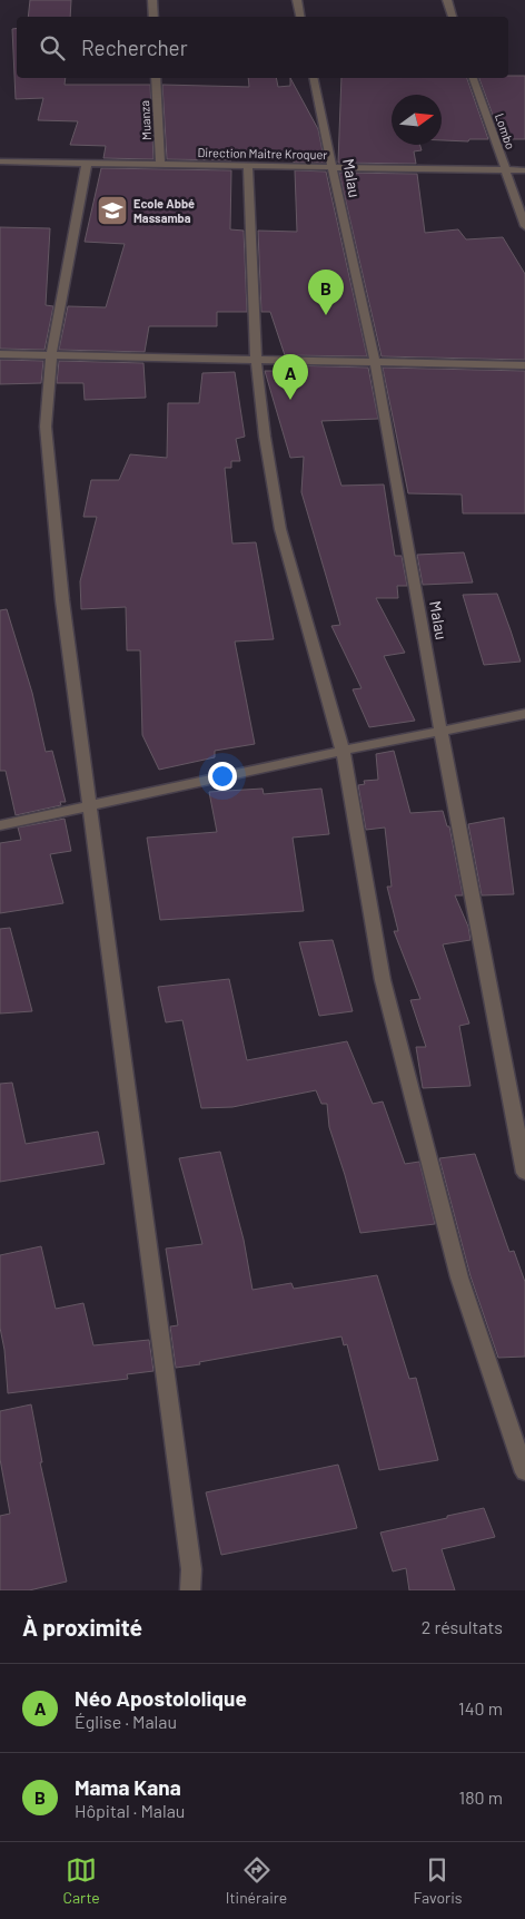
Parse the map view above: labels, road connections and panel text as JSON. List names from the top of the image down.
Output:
{
  "streets": {
    "street": [
      "Muanza",
      "Lombo",
      "Direction Maitre Kroquer",
      "Malau"
    ]
  },
  "crossings": [
    ["Muanza", "Direction Maitre Kroquer"],
    ["Lombo", "Direction Maitre Kroquer"],
    ["Direction Maitre Kroquer", "Malau"]
  ],
  "places": {
    "school or university": ["Ecole Abbé Massamba"]
  },
  "north": "right",
  "page": {
    "search": "Rechercher",
    "pins": ["B", "A"],
    "heading": ["À proximité", "2 résultats"],
    "list": [
      {
        "mark": "A",
        "name": "Néo Apostololique",
        "note": "Église · Malau",
        "value": "140 m"
      },
      {
        "mark": "B",
        "name": "Mama Kana",
        "note": "Hôpital · Malau",
        "value": "180 m"
      }
    ],
    "nav": ["Carte", "Itinéraire", "Favoris"]
  }
}
